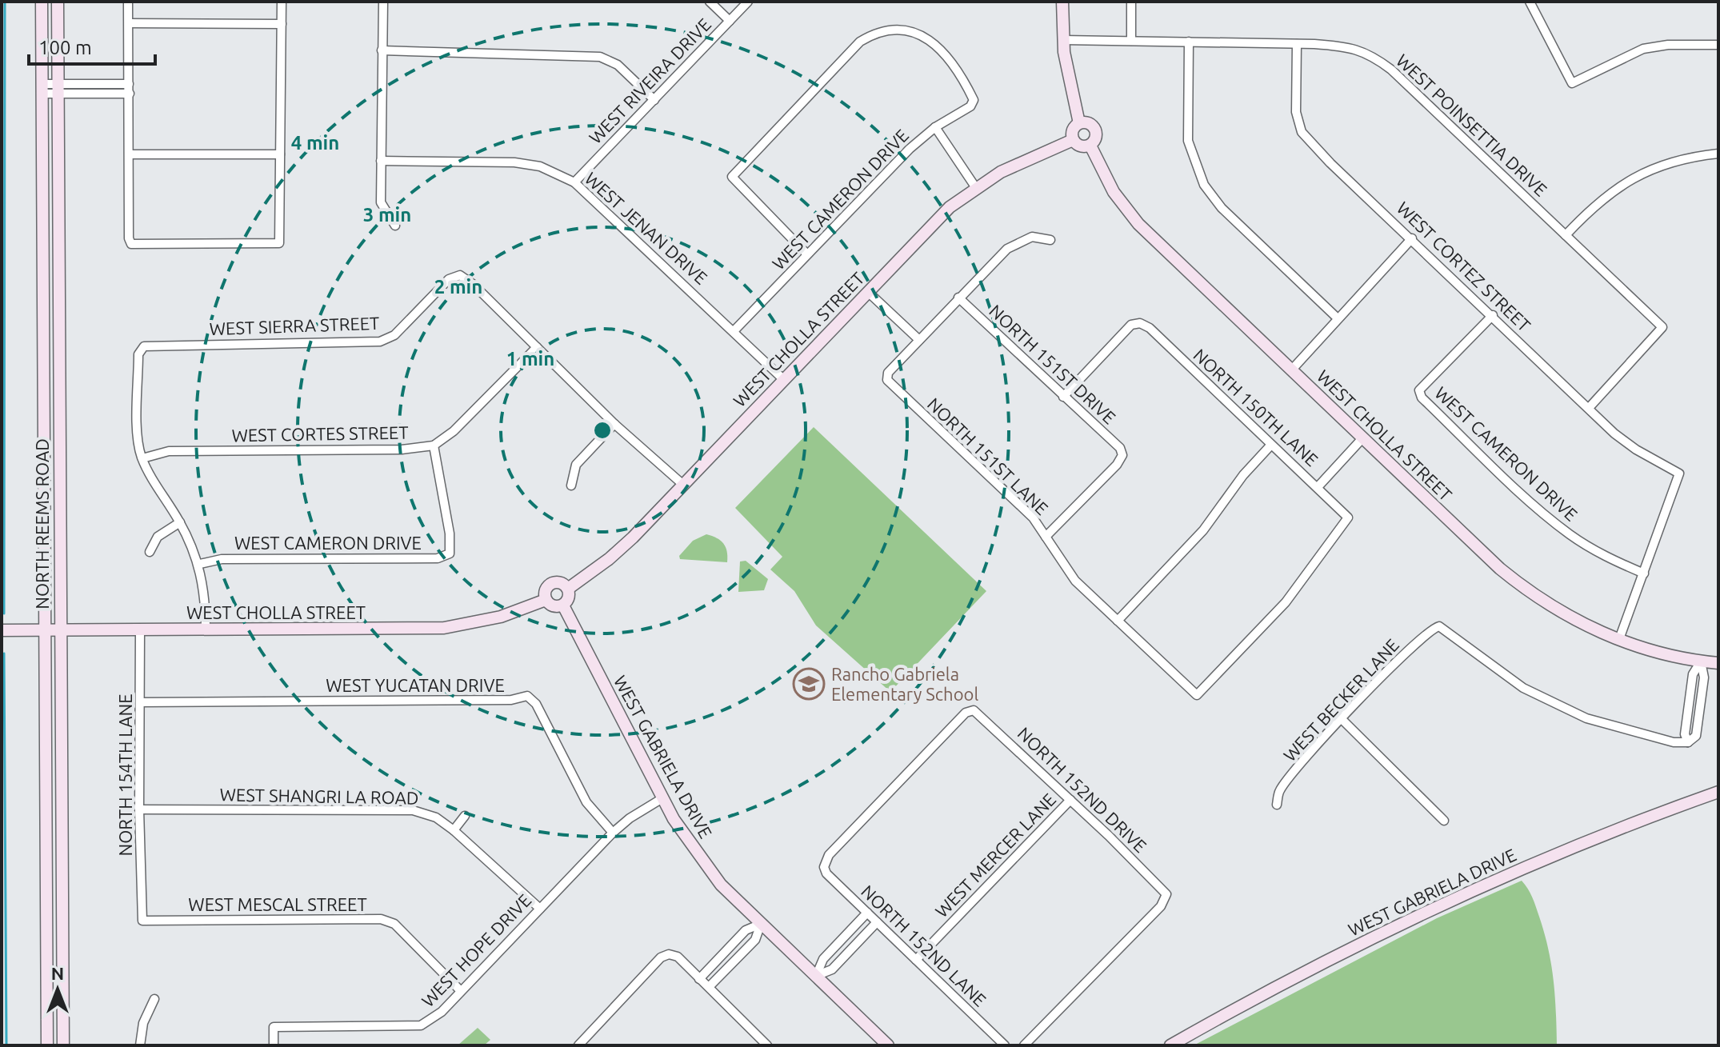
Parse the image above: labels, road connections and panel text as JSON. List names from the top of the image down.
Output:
{
  "streets": {
    "street": [
      "WEST RIVEIRA DRIVE",
      "WEST POINSETTIA DRIVE",
      "WEST CAMERON DRIVE",
      "WEST JENAN DRIVE",
      "WEST CORTEZ STREET",
      "WEST SIERRA STREET",
      "WEST CHOLLA STREET",
      "NORTH 151ST DRIVE",
      "NORTH 150TH LANE",
      "WEST CORTES STREET",
      "NORTH 151ST LANE",
      "NORTH REEMS ROAD",
      "WEST YUCATAN DRIVE",
      "WEST BECKER LANE",
      "WEST GABRIELA DRIVE",
      "NORTH 154TH LANE",
      "NORTH 152ND DRIVE",
      "WEST SHANGRI LA ROAD",
      "WEST MERCER LANE",
      "WEST MESCAL STREET",
      "NORTH 152ND LANE",
      "WEST HOPE DRIVE"
    ]
  },
  "crossings": [
    ["WEST RIVEIRA DRIVE", "WEST JENAN DRIVE"],
    ["WEST POINSETTIA DRIVE", "WEST CORTEZ STREET"],
    ["WEST CAMERON DRIVE", "WEST JENAN DRIVE"],
    ["WEST CAMERON DRIVE", "WEST CORTEZ STREET"],
    ["WEST CAMERON DRIVE", "WEST CORTES STREET"],
    ["WEST JENAN DRIVE", "WEST CHOLLA STREET"],
    ["WEST SIERRA STREET", "WEST CORTES STREET"],
    ["WEST CHOLLA STREET", "NORTH REEMS ROAD"],
    ["WEST CHOLLA STREET", "WEST BECKER LANE"],
    ["WEST CHOLLA STREET", "WEST GABRIELA DRIVE"],
    ["WEST CHOLLA STREET", "NORTH 154TH LANE"],
    ["NORTH 151ST DRIVE", "NORTH 150TH LANE"],
    ["NORTH 151ST DRIVE", "NORTH 151ST LANE"],
    ["NORTH 150TH LANE", "NORTH 151ST LANE"],
    ["WEST YUCATAN DRIVE", "NORTH 154TH LANE"],
    ["WEST YUCATAN DRIVE", "WEST HOPE DRIVE"],
    ["WEST GABRIELA DRIVE", "WEST HOPE DRIVE"],
    ["NORTH 154TH LANE", "WEST SHANGRI LA ROAD"],
    ["NORTH 154TH LANE", "WEST MESCAL STREET"],
    ["NORTH 152ND DRIVE", "WEST MERCER LANE"],
    ["NORTH 152ND DRIVE", "NORTH 152ND LANE"],
    ["WEST SHANGRI LA ROAD", "WEST HOPE DRIVE"],
    ["WEST MERCER LANE", "NORTH 152ND LANE"],
    ["WEST MESCAL STREET", "WEST HOPE DRIVE"]
  ],
  "places": {
    "school or university": ["Rancho Gabriela Elementary School"]
  },
  "scale_bar": "100 m",
  "north": "top",
  "rings": [
    "4 min",
    "3 min",
    "2 min",
    "1 min"
  ]
}
